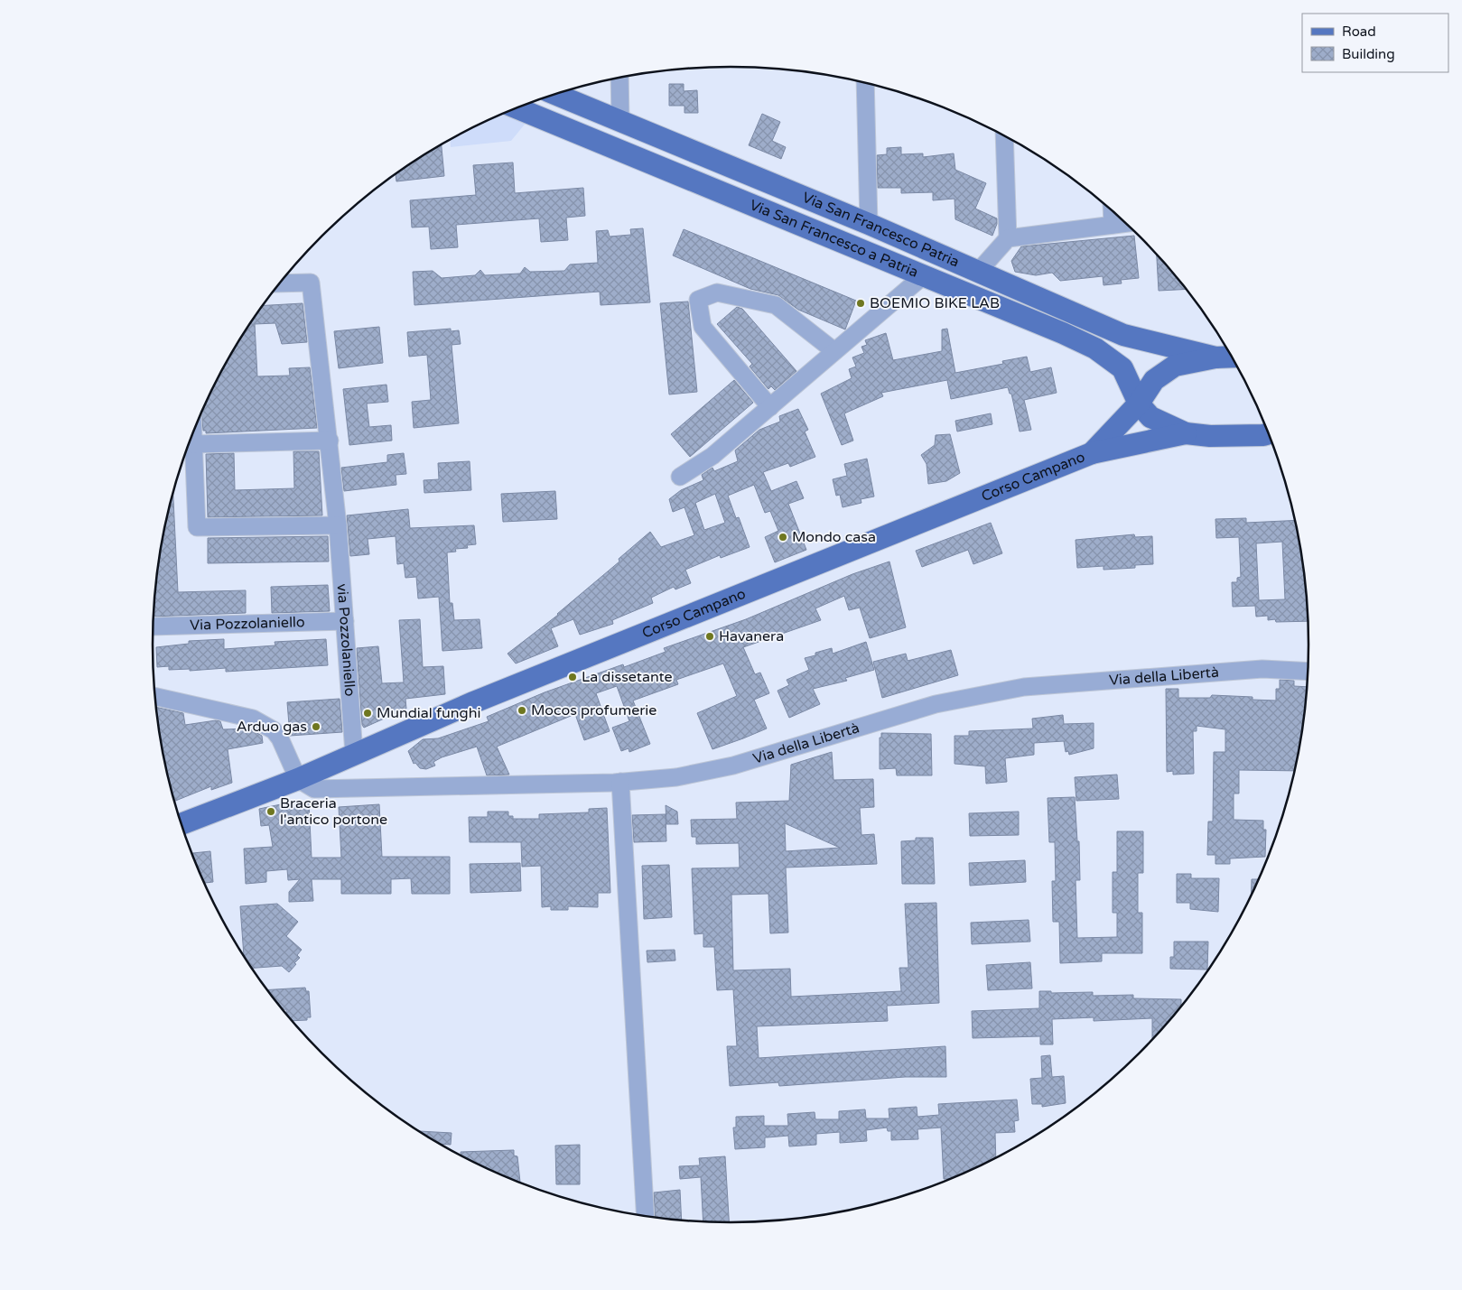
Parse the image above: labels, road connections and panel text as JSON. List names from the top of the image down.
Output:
{
  "streets": {
    "main road": ["Via San Francesco Patria", "Via San Francesco a Patria", "Corso Campano"],
    "street": ["Via Pozzolaniello", "via Pozzolaniello", "Via della Libertà"]
  },
  "crossings": [
    ["Corso Campano", "via Pozzolaniello"],
    ["Corso Campano", "Via della Libertà"],
    ["Via Pozzolaniello", "via Pozzolaniello"]
  ],
  "places": [
    "BOEMIO BIKE LAB",
    "Mondo casa",
    "Havanera",
    "La dissetante",
    "Mocos profumerie",
    "Mundial funghi",
    "Arduo gas",
    "Braceria l'antico portone"
  ],
  "legend": ["Road", "Building"]
}
